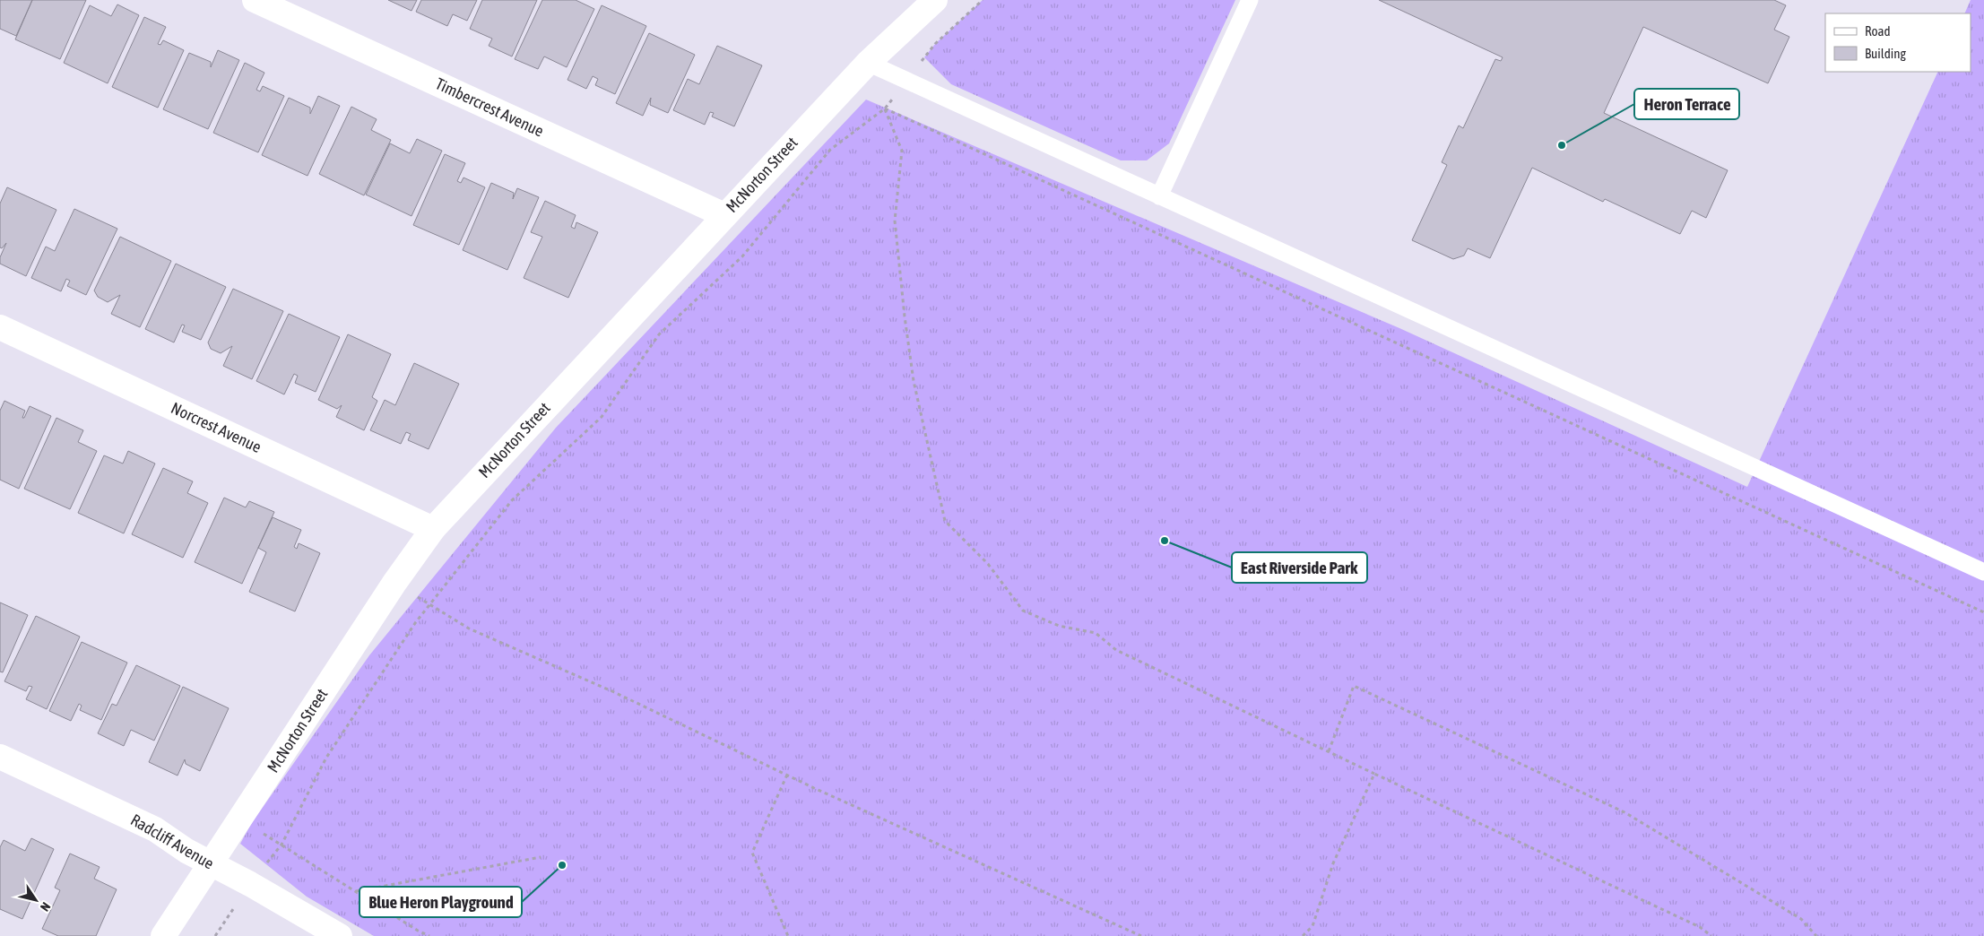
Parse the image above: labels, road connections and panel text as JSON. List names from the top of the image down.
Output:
{
  "streets": {
    "street": [
      "Timbercrest Avenue",
      "McNorton Street",
      "Norcrest Avenue",
      "Radcliff Avenue"
    ]
  },
  "crossings": [
    ["Timbercrest Avenue", "McNorton Street"],
    ["McNorton Street", "Norcrest Avenue"],
    ["McNorton Street", "Radcliff Avenue"]
  ],
  "places": ["Heron Terrace", "East Riverside Park", "Blue Heron Playground"],
  "legend": ["Road", "Building"],
  "north": "bottom right"
}
